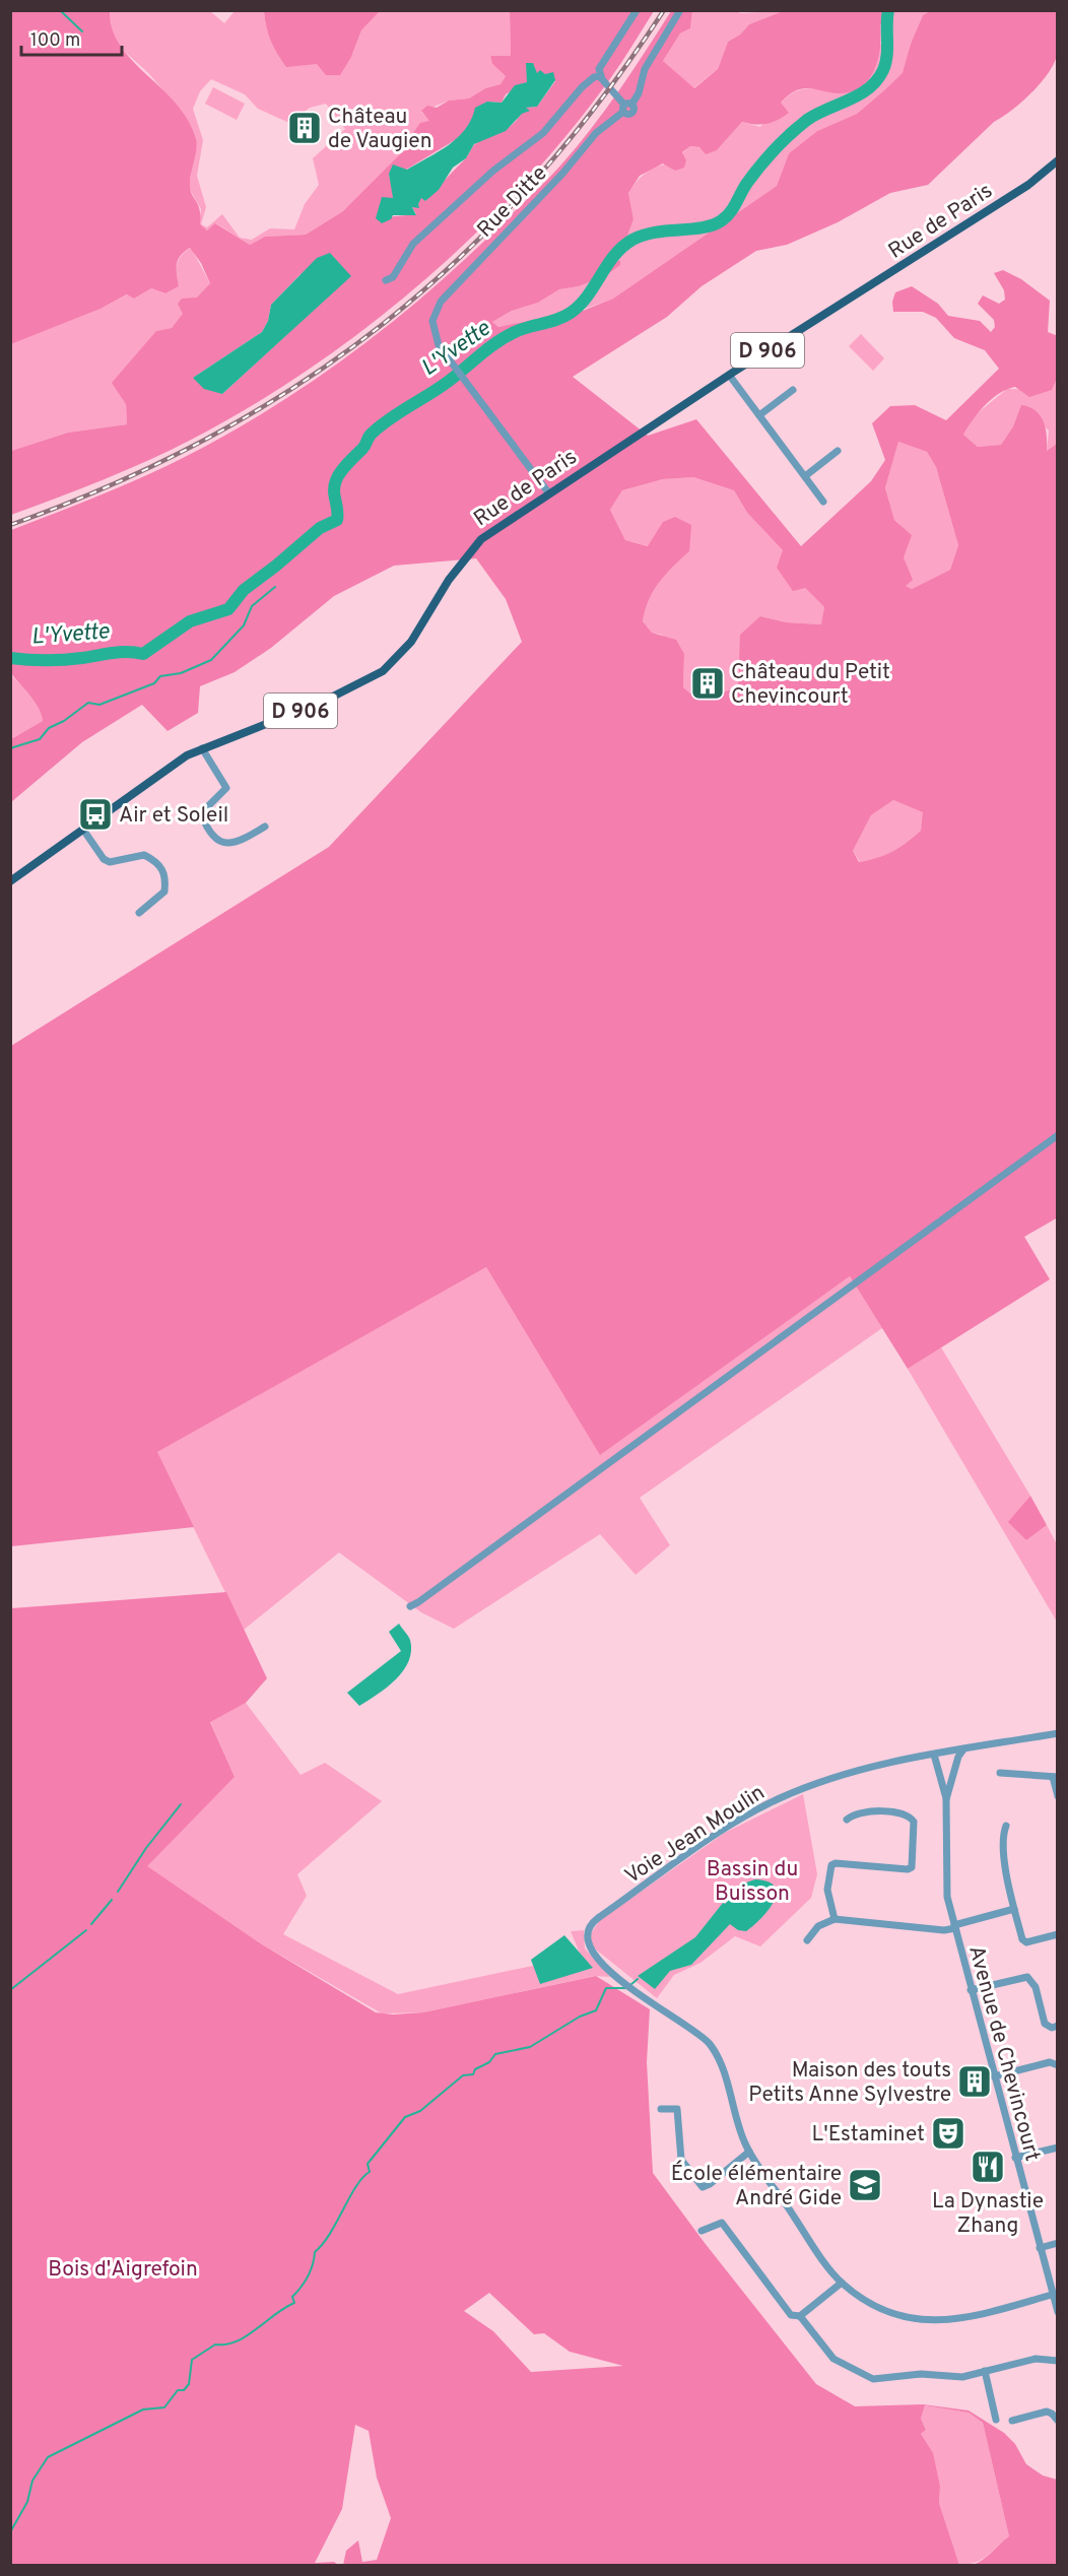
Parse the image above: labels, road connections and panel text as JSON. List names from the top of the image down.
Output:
{
  "streets": {
    "main road": ["Rue de Paris", "D 906"],
    "street": ["Rue Ditte", "Voie Jean Moulin", "Avenue de Chevincourt"]
  },
  "crossings": [
    ["Rue Ditte", "Rue de Paris"],
    ["Voie Jean Moulin", "Avenue de Chevincourt"]
  ],
  "water": ["L'Yvette"],
  "parks": ["Bassin du Buisson", "Bois d'Aigrefoin"],
  "places": {
    "building": ["Château de Vaugien", "Château du Petit Chevincourt", "Maison des touts Petits Anne Sylvestre"],
    "bus stop": ["Air et Soleil"],
    "theatre": ["L'Estaminet"],
    "restaurant": ["La Dynastie Zhang"],
    "school or university": ["École élémentaire André Gide"]
  },
  "scale_bar": "100 m"
}
